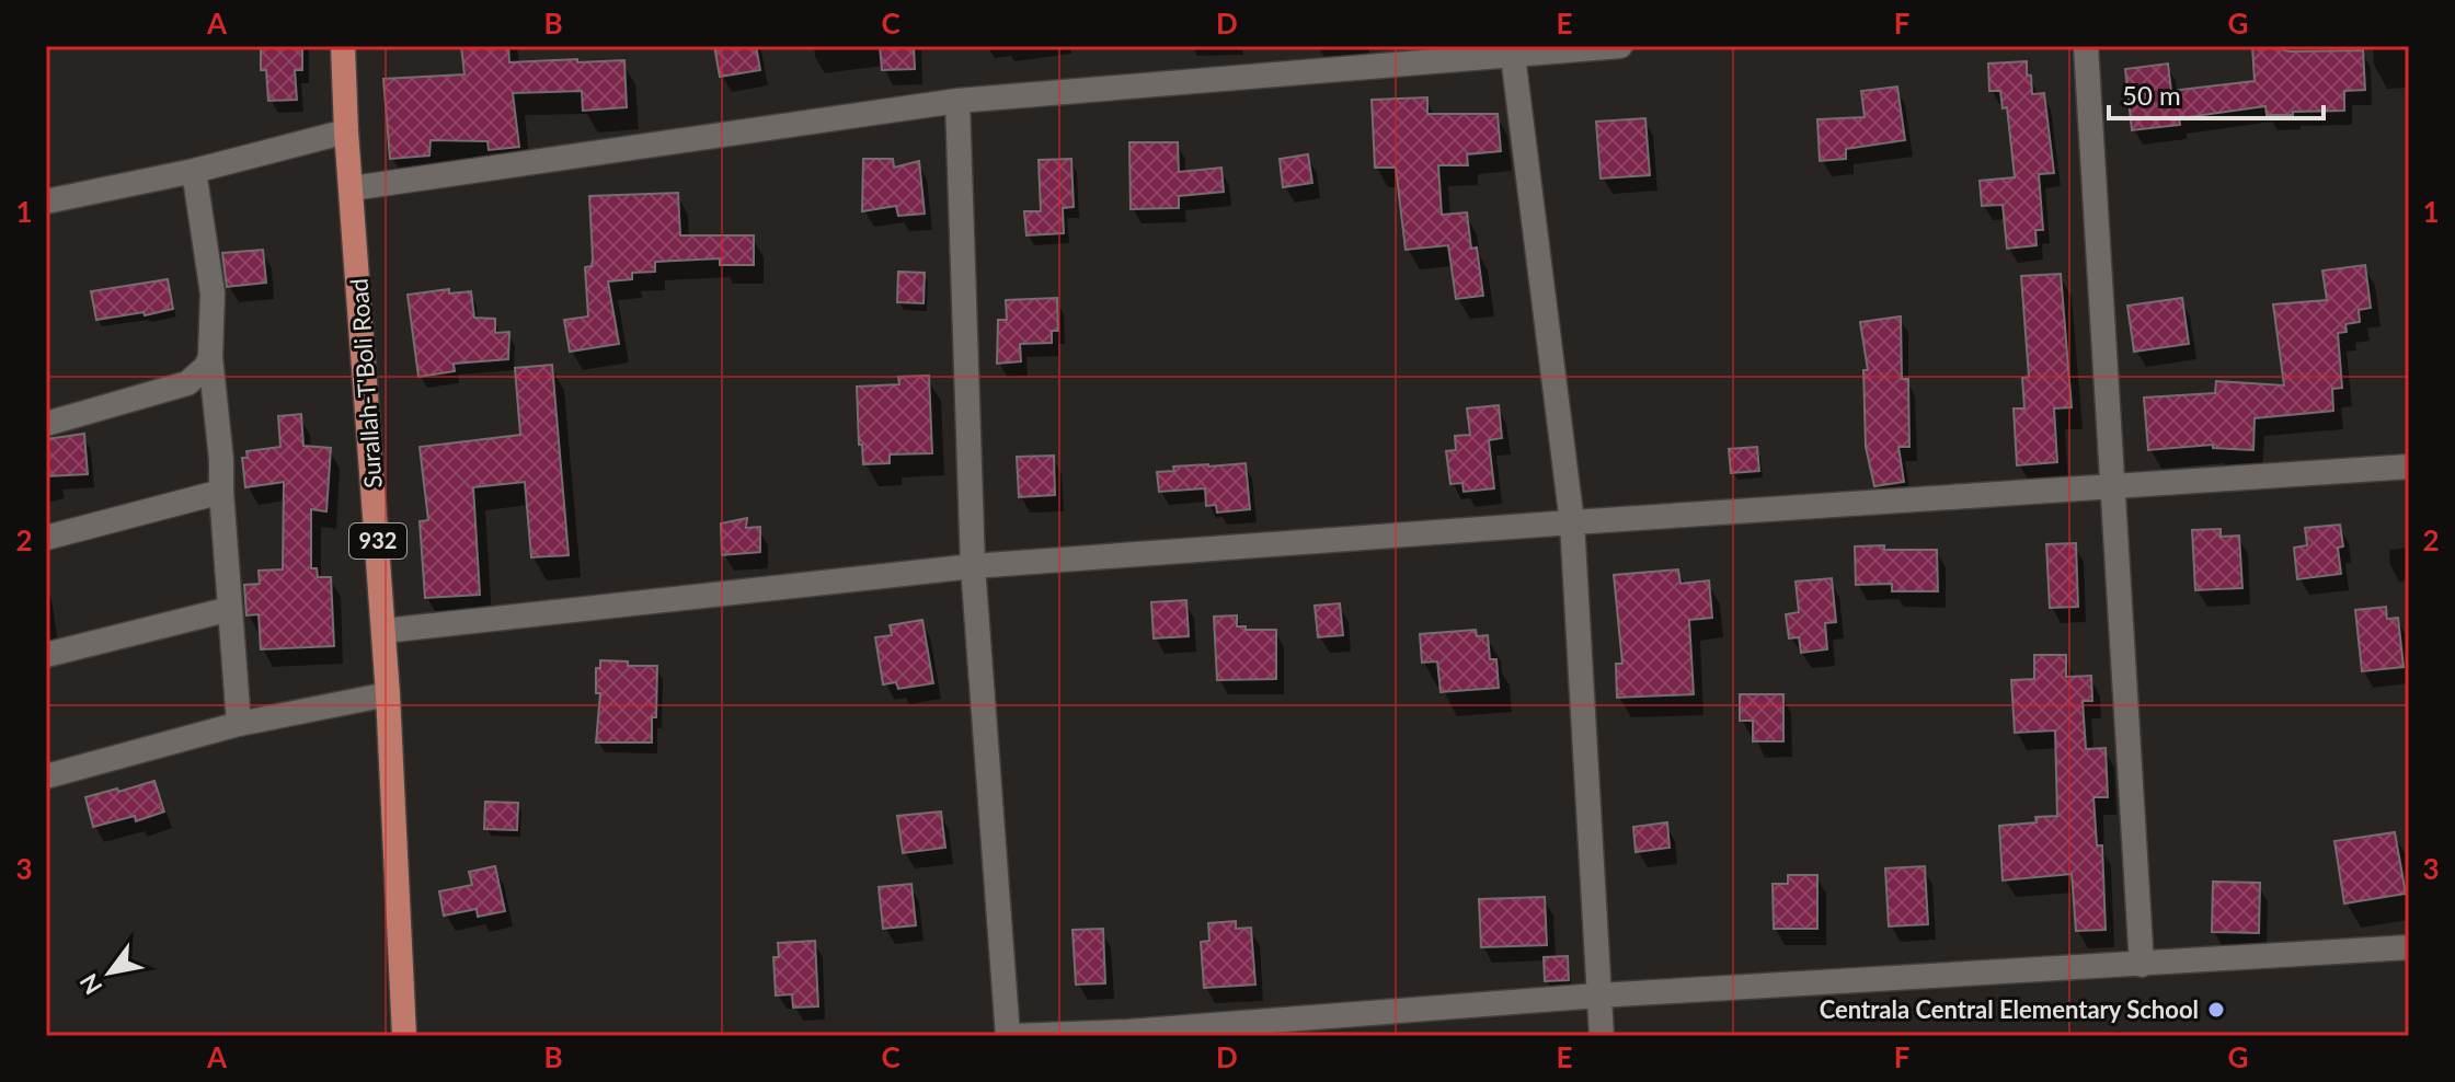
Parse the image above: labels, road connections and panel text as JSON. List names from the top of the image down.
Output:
{
  "streets": {
    "main road": ["Surallah-T'Boli Road", "932"]
  },
  "places": ["Centrala Central Elementary School"],
  "scale_bar": "50 m",
  "north": "bottom left",
  "grid": {
    "columns": [
      "A",
      "B",
      "C",
      "D",
      "E",
      "F",
      "G"
    ],
    "rows": ["1", "2", "3"]
  }
}
